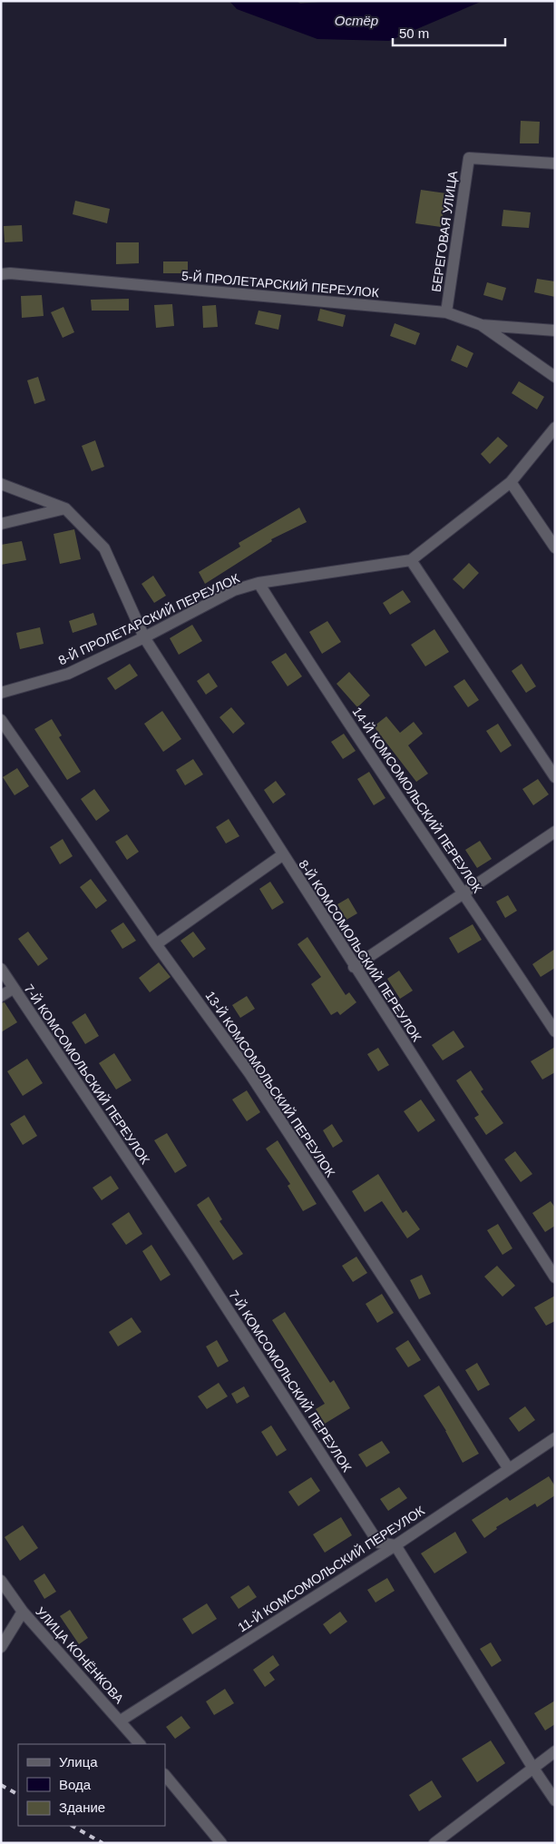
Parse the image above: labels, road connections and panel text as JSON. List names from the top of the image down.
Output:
{
  "streets": {
    "street": [
      "БЕРЕГОВАЯ УЛИЦА",
      "5-Й ПРОЛЕТАРСКИЙ ПЕРЕУЛОК",
      "8-Й ПРОЛЕТАРСКИЙ ПЕРЕУЛОК",
      "14-Й КОМСОМОЛЬСКИЙ ПЕРЕУЛОК",
      "8-Й КОМСОМОЛЬСКИЙ ПЕРЕУЛОК",
      "7-Й КОМСОМОЛЬСКИЙ ПЕРЕУЛОК",
      "13-Й КОМСОМОЛЬСКИЙ ПЕРЕУЛОК",
      "11-Й КОМСОМОЛЬСКИЙ ПЕРЕУЛОК",
      "УЛИЦА КОНЁНКОВА"
    ]
  },
  "crossings": [
    ["БЕРЕГОВАЯ УЛИЦА", "5-Й ПРОЛЕТАРСКИЙ ПЕРЕУЛОК"],
    ["8-Й ПРОЛЕТАРСКИЙ ПЕРЕУЛОК", "14-Й КОМСОМОЛЬСКИЙ ПЕРЕУЛОК"],
    ["8-Й ПРОЛЕТАРСКИЙ ПЕРЕУЛОК", "8-Й КОМСОМОЛЬСКИЙ ПЕРЕУЛОК"],
    ["7-Й КОМСОМОЛЬСКИЙ ПЕРЕУЛОК", "11-Й КОМСОМОЛЬСКИЙ ПЕРЕУЛОК"],
    ["13-Й КОМСОМОЛЬСКИЙ ПЕРЕУЛОК", "11-Й КОМСОМОЛЬСКИЙ ПЕРЕУЛОК"],
    ["11-Й КОМСОМОЛЬСКИЙ ПЕРЕУЛОК", "УЛИЦА КОНЁНКОВА"]
  ],
  "water": ["Остёр"],
  "legend": ["Улица", "Вода", "Здание"],
  "scale_bar": "50 m"
}
